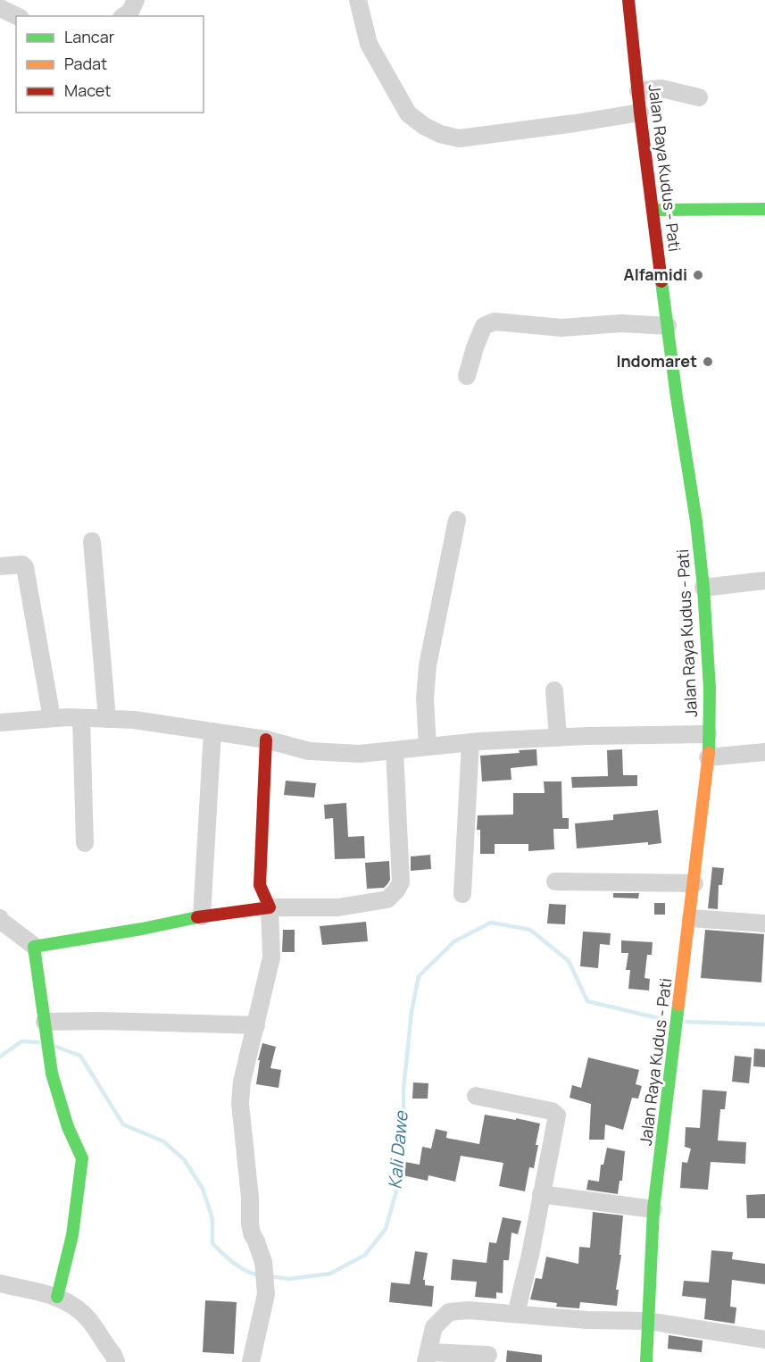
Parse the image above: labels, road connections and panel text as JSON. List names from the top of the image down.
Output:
{
  "streets": {
    "main road": ["Jalan Raya Kudus - Pati"]
  },
  "water": ["Kali Dawe"],
  "places": ["Alfamidi", "Indomaret"],
  "legend": ["Lancar", "Padat", "Macet"]
}
